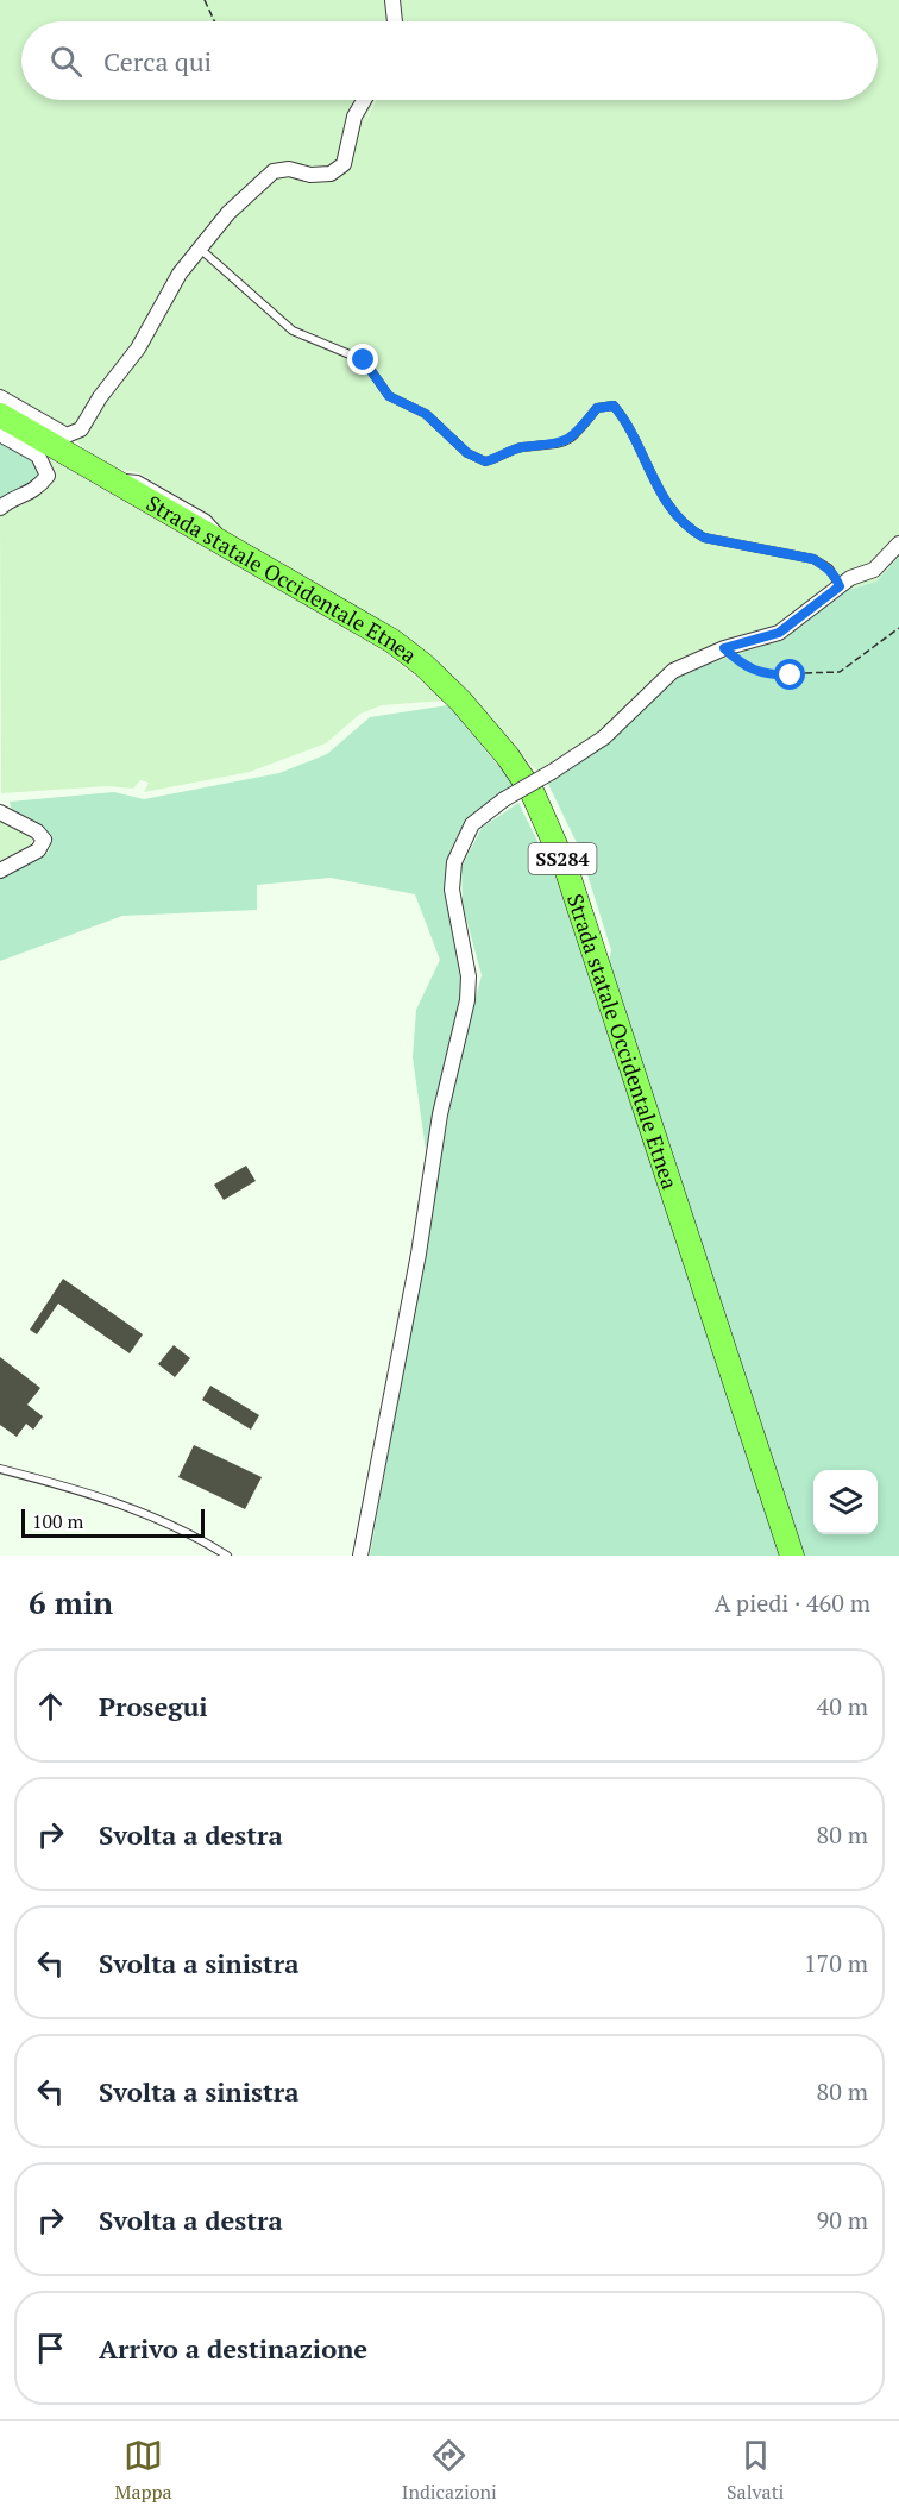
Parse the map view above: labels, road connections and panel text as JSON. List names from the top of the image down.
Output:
{
  "streets": {
    "main road": ["Strada statale Occidentale Etnea", "SS284"]
  },
  "scale_bar": "100 m",
  "page": {
    "search": "Cerca qui",
    "scale": "100 m",
    "heading": ["6 min", "A piedi · 460 m"],
    "list": [
      ["Prosegui", "40 m"],
      ["Svolta a destra", "80 m"],
      ["Svolta a sinistra", "170 m"],
      ["Svolta a sinistra", "80 m"],
      ["Svolta a destra", "90 m"],
      "Arrivo a destinazione"
    ],
    "nav": ["Mappa", "Indicazioni", "Salvati"]
  }
}
